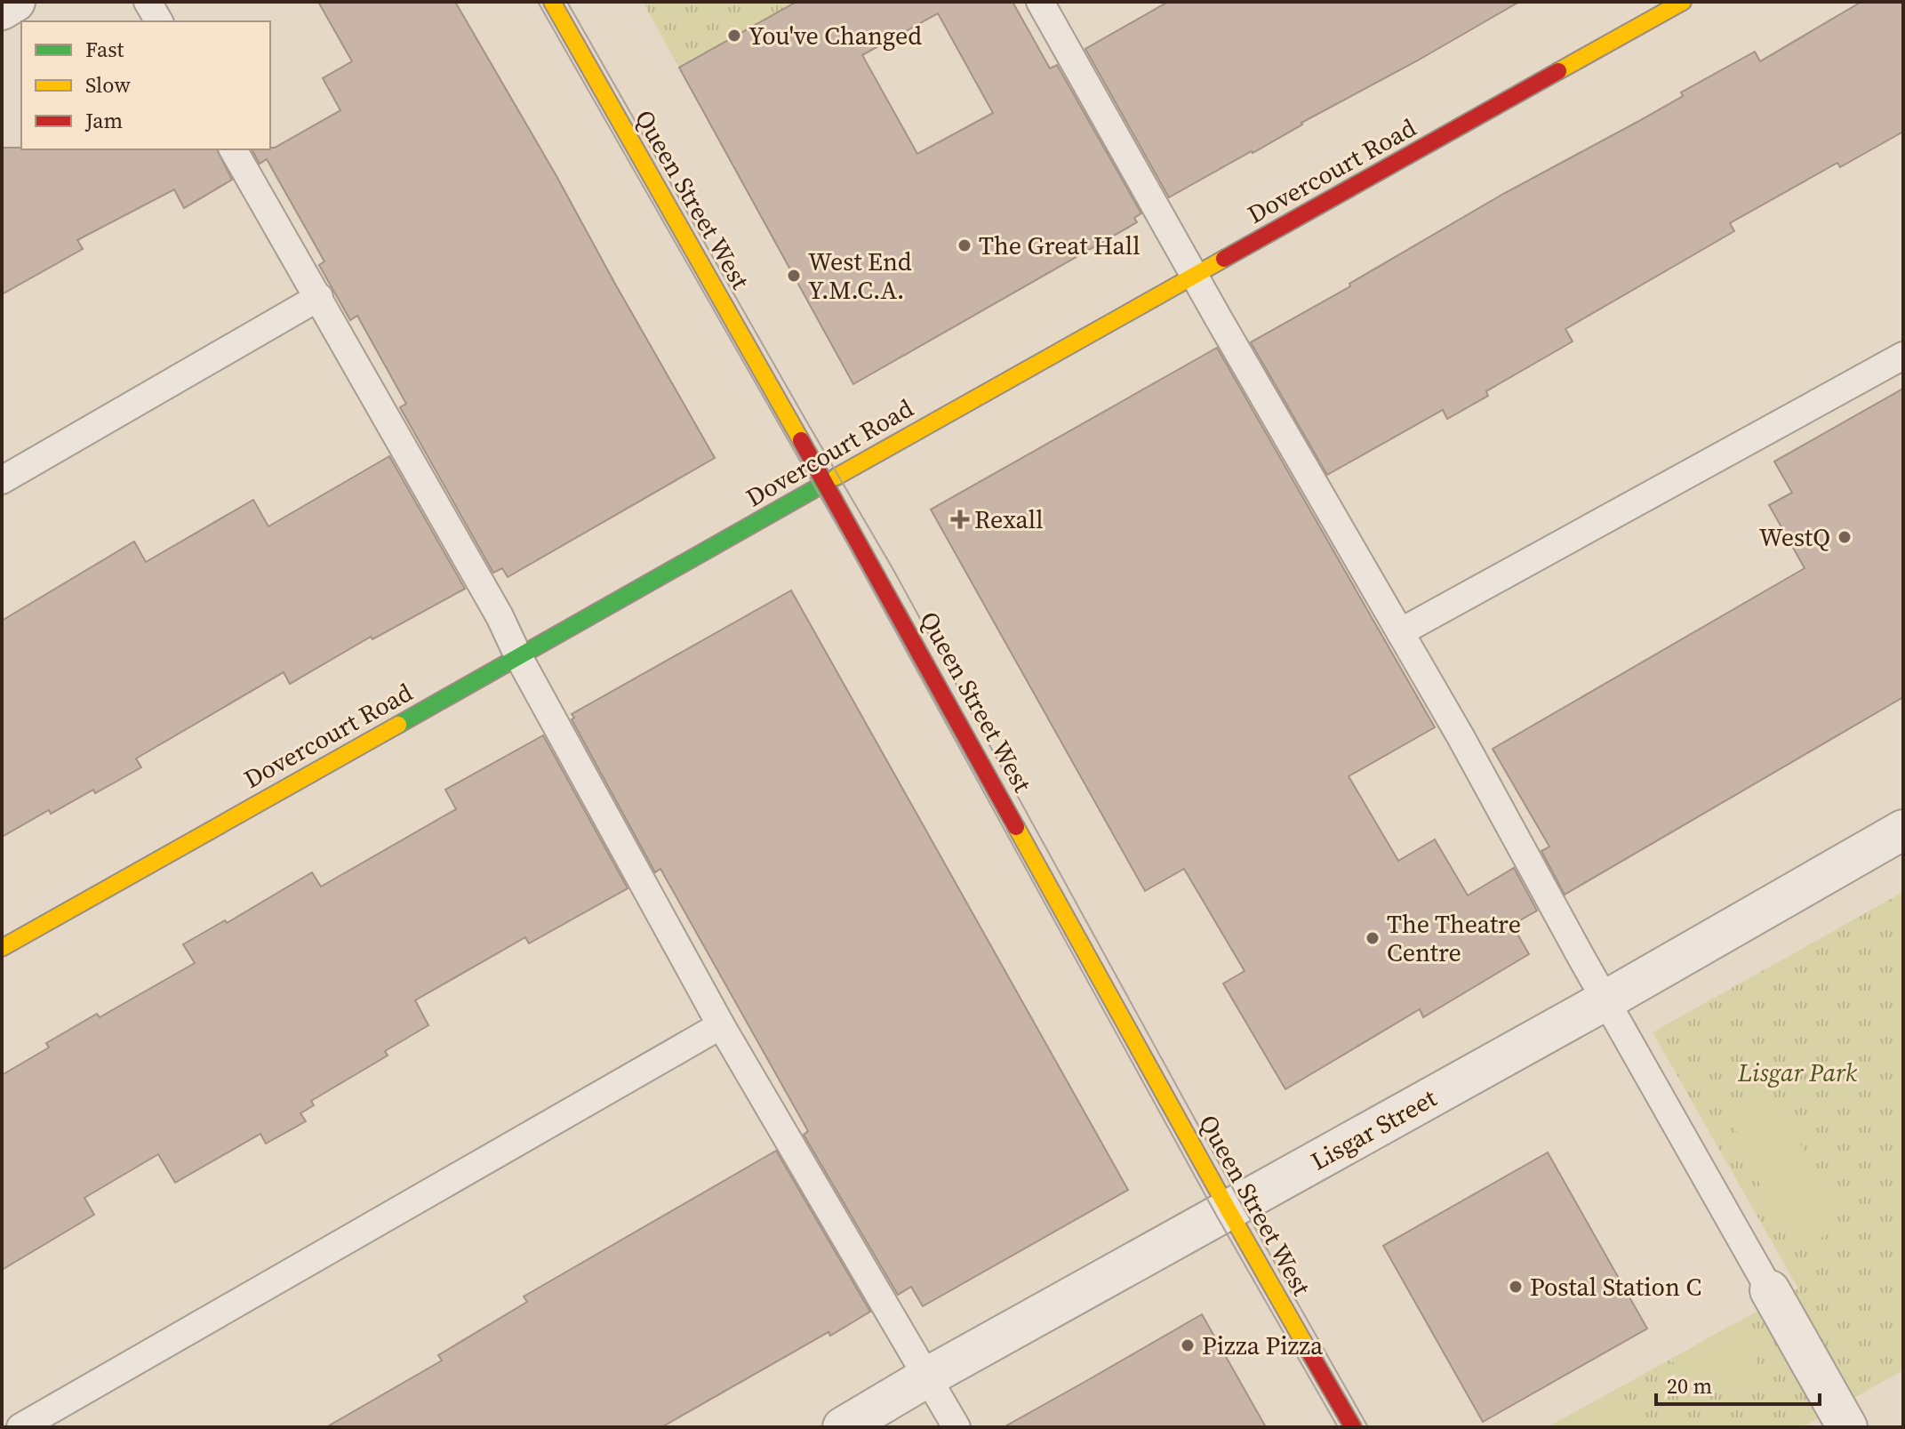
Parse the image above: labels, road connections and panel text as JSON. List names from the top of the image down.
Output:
{
  "streets": {
    "street": ["Dovercourt Road", "Queen Street West", "Lisgar Street"]
  },
  "crossings": [
    ["Dovercourt Road", "Queen Street West"],
    ["Queen Street West", "Lisgar Street"]
  ],
  "parks": ["Lisgar Park"],
  "places": {
    "other": [
      "You've Changed",
      "The Great Hall",
      "West End Y.M.C.A.",
      "WestQ",
      "The Theatre Centre",
      "Postal Station C",
      "Pizza Pizza"
    ],
    "health": ["Rexall"]
  },
  "legend": ["Fast", "Slow", "Jam"],
  "scale_bar": "20 m"
}
